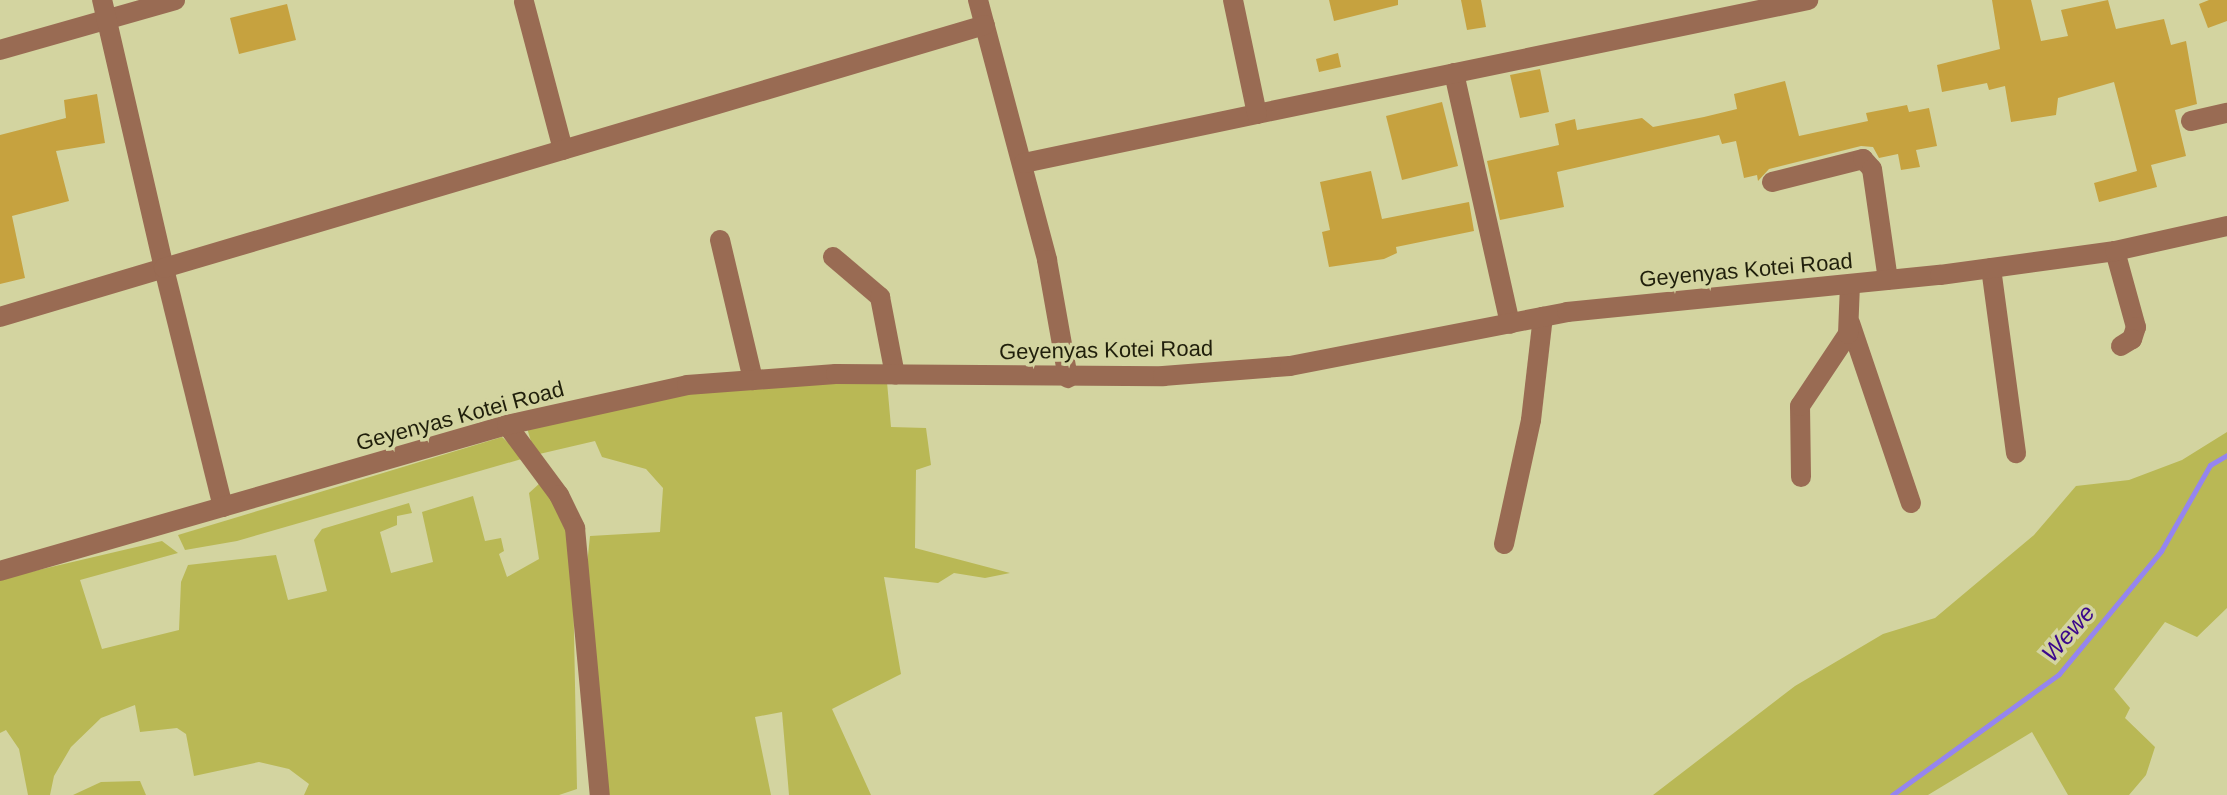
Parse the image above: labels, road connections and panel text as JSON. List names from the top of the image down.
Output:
{
  "streets": {
    "street": ["Geyenyas Kotei Road"]
  },
  "water": ["Wewe"]
}
